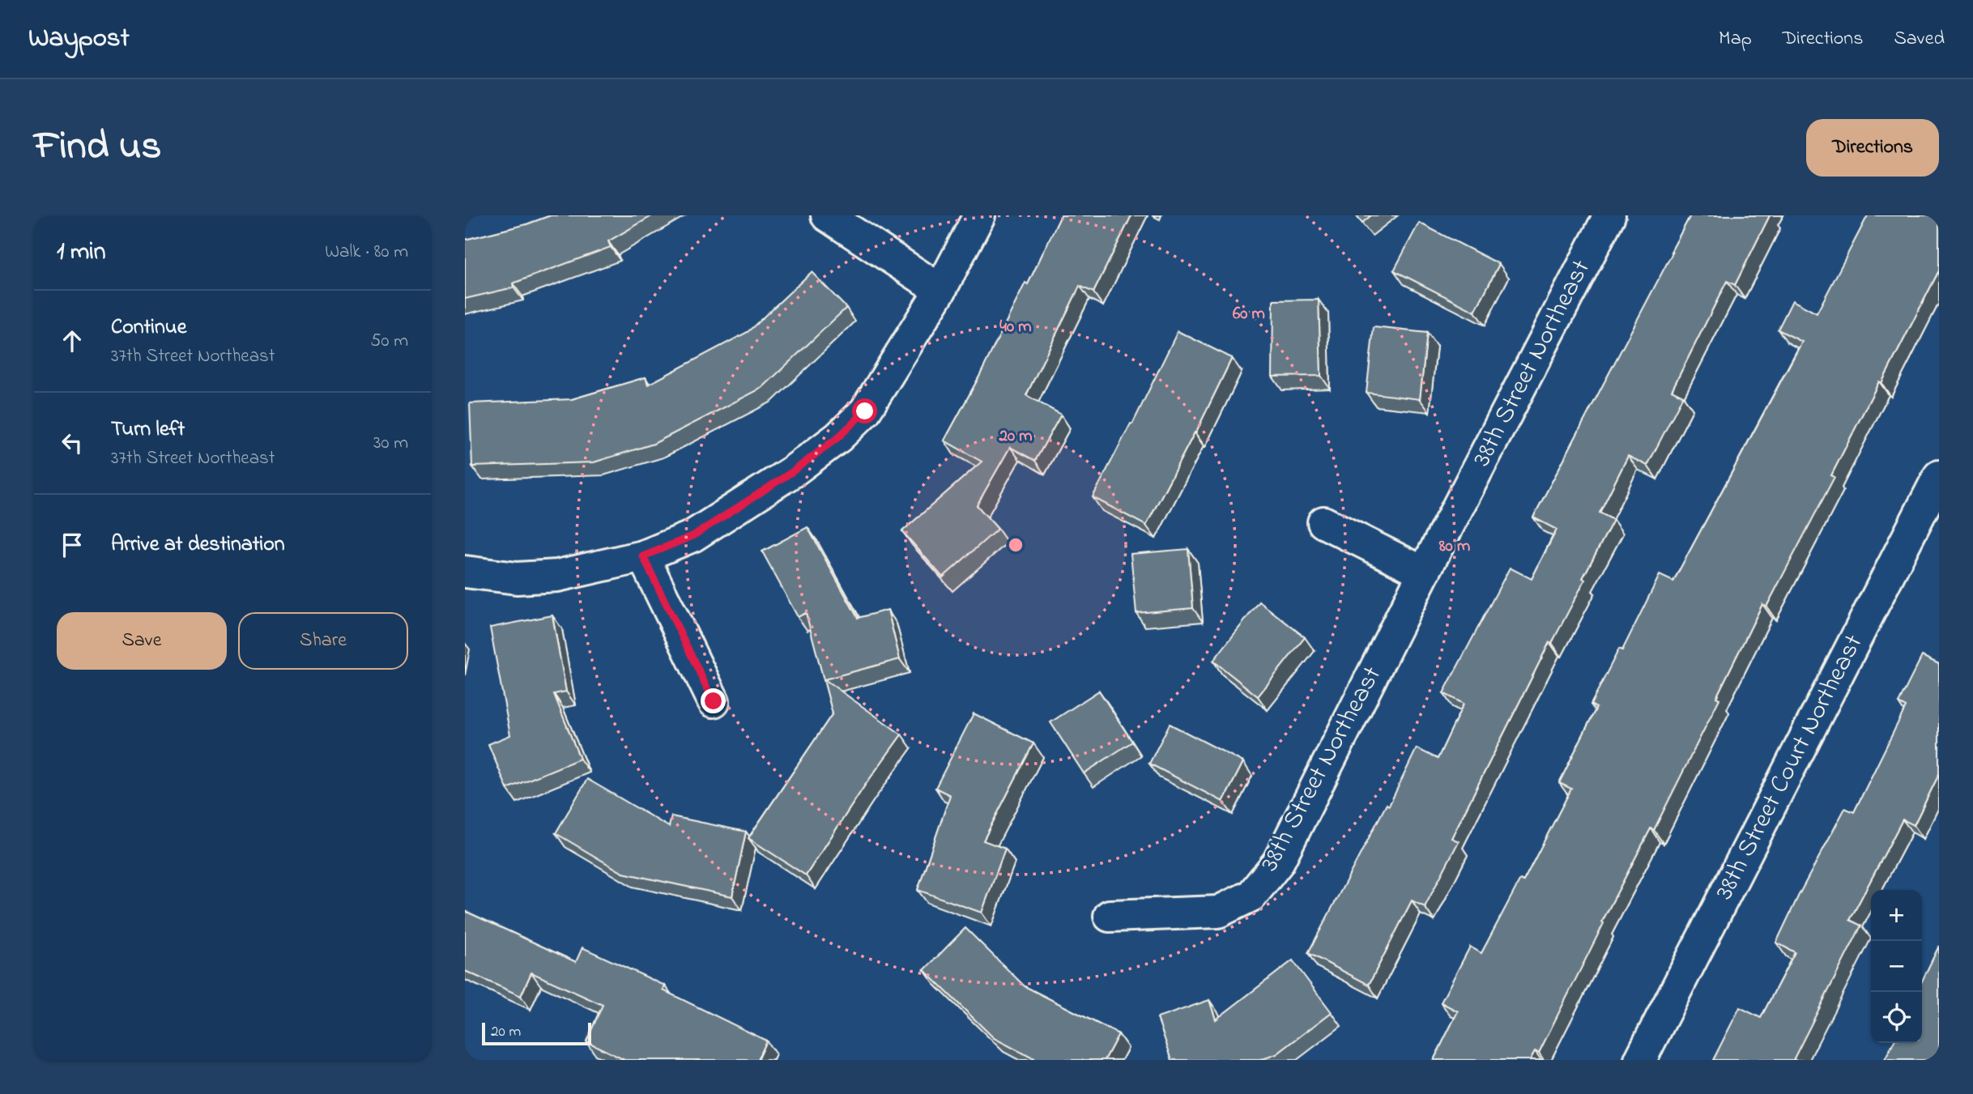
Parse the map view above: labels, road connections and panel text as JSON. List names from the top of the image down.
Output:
{
  "streets": {
    "street": ["38th Street Northeast", "38th Street Court Northeast"]
  },
  "scale_bar": "20 m",
  "page": {
    "header": "Waypost",
    "nav": ["Map", "Directions", "Saved"],
    "title": "Find us",
    "buttons": [
      "Directions",
      ["Save", "Share"]
    ],
    "heading": ["1 min", "Walk · 80 m"],
    "list": [
      ["Continue", "37th Street Northeast", "50 m"],
      ["Turn left", "37th Street Northeast", "30 m"],
      "Arrive at destination"
    ],
    "map_buttons": ["+", "−"],
    "scale": "20 m"
  },
  "rings": [
    "60 m",
    "40 m",
    "20 m",
    "80 m"
  ]
}
